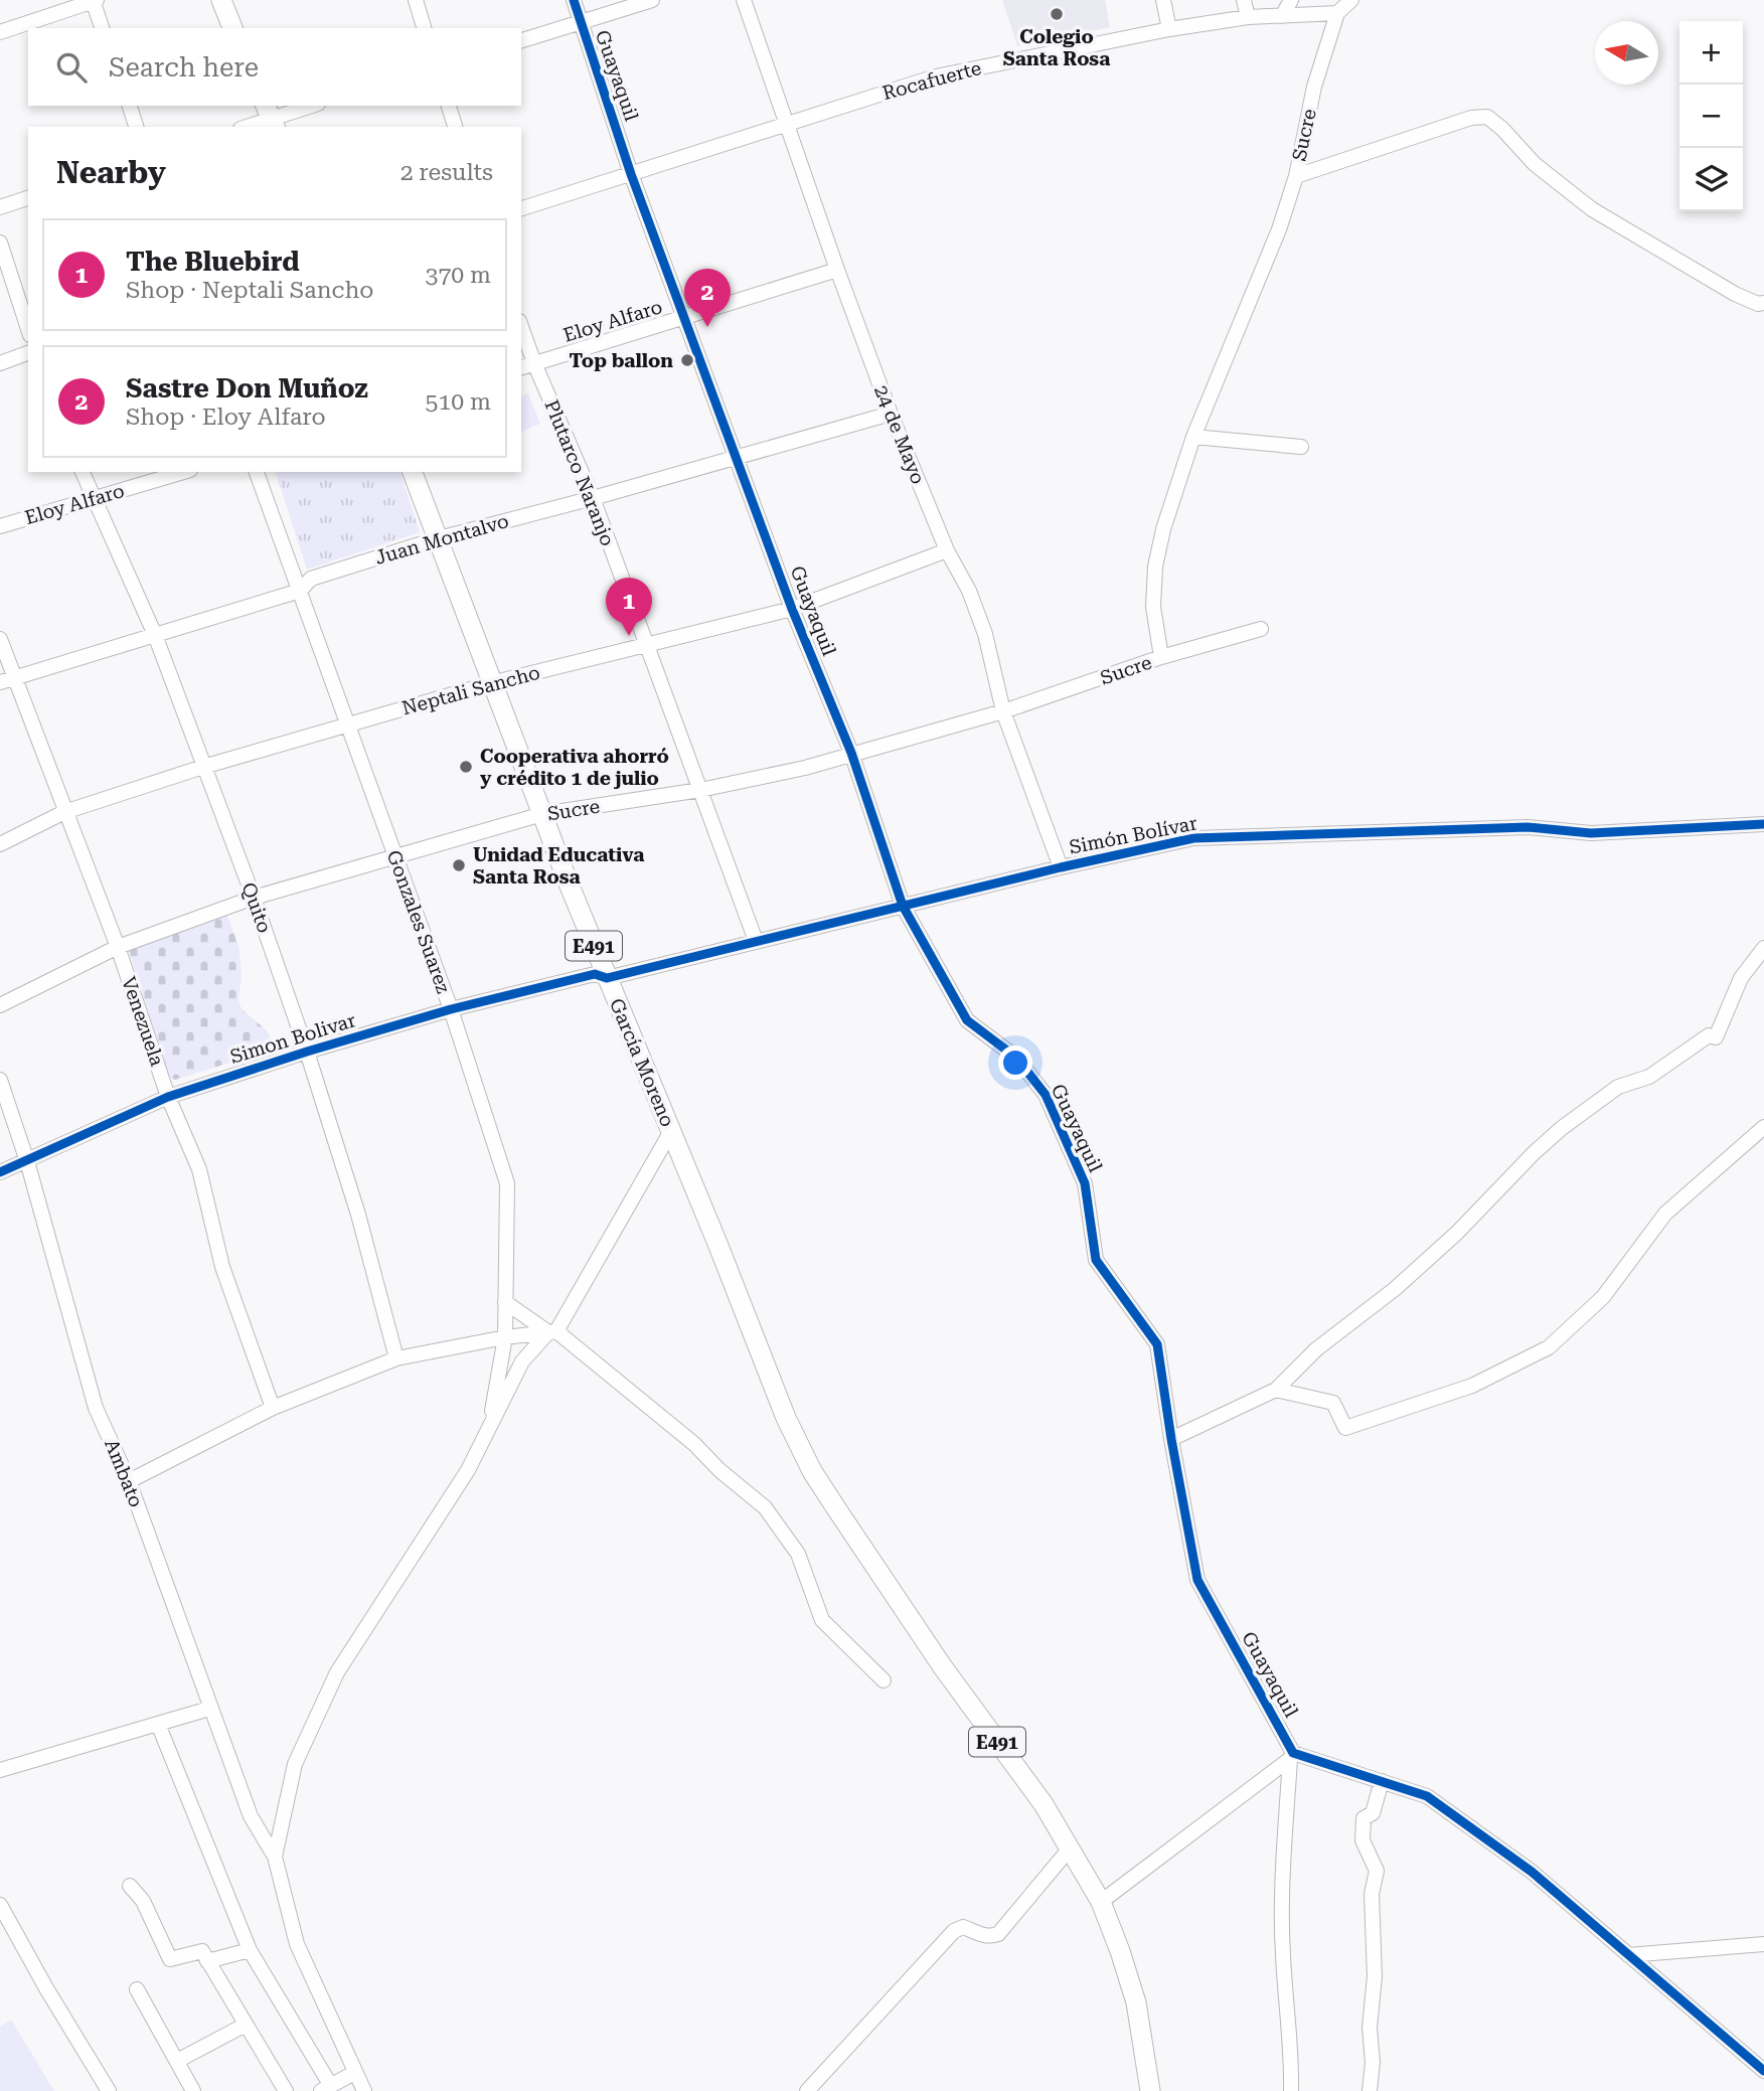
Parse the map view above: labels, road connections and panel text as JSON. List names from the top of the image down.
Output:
{
  "streets": {
    "highway": ["E491", "García Moreno"],
    "street": [
      "Guayaquil",
      "Rocafuerte",
      "Sucre",
      "Eloy Alfaro",
      "24 de Mayo",
      "Plutarco Naranjo",
      "Juan Montalvo",
      "Neptali Sancho",
      "Simón Bolívar",
      "Quito",
      "Gonzales Suarez",
      "Venezuela",
      "Simon Bolivar",
      "Ambato"
    ]
  },
  "crossings": [
    ["Guayaquil", "Rocafuerte"],
    ["Guayaquil", "Sucre"],
    ["Guayaquil", "Eloy Alfaro"],
    ["Guayaquil", "Juan Montalvo"],
    ["Guayaquil", "Neptali Sancho"],
    ["Guayaquil", "Simón Bolívar"],
    ["Rocafuerte", "Sucre"],
    ["Rocafuerte", "24 de Mayo"],
    ["Sucre", "24 de Mayo"],
    ["Sucre", "Plutarco Naranjo"],
    ["Sucre", "Quito"],
    ["Sucre", "Gonzales Suarez"],
    ["Sucre", "Venezuela"],
    ["Sucre", "García Moreno"],
    ["Eloy Alfaro", "24 de Mayo"],
    ["Eloy Alfaro", "Plutarco Naranjo"],
    ["Eloy Alfaro", "Quito"],
    ["24 de Mayo", "Juan Montalvo"],
    ["24 de Mayo", "Neptali Sancho"],
    ["24 de Mayo", "Simón Bolívar"],
    ["Plutarco Naranjo", "Juan Montalvo"],
    ["Plutarco Naranjo", "Neptali Sancho"],
    ["Plutarco Naranjo", "Simón Bolívar"],
    ["Juan Montalvo", "Quito"],
    ["Juan Montalvo", "Gonzales Suarez"],
    ["Juan Montalvo", "Venezuela"],
    ["Juan Montalvo", "García Moreno"],
    ["Neptali Sancho", "Quito"],
    ["Neptali Sancho", "Gonzales Suarez"],
    ["Neptali Sancho", "Venezuela"],
    ["Neptali Sancho", "García Moreno"],
    ["Simón Bolívar", "Simon Bolivar"],
    ["Simón Bolívar", "García Moreno"],
    ["Quito", "Simon Bolivar"],
    ["Gonzales Suarez", "Simon Bolivar"],
    ["E491", "García Moreno"],
    ["Venezuela", "Simon Bolivar"],
    ["Simon Bolivar", "García Moreno"],
    ["Simon Bolivar", "Ambato"]
  ],
  "places": [
    "Colegio Santa Rosa",
    "Top ballon",
    "Cooperativa ahorró y crédito 1 de julio",
    "Unidad Educativa Santa Rosa"
  ],
  "north": "left",
  "page": {
    "map_buttons": ["+", "−"],
    "search": "Search here",
    "heading": ["Nearby", "2 results"],
    "list": [
      {
        "mark": "1",
        "name": "The Bluebird",
        "note": "Shop · Neptali Sancho",
        "value": "370 m"
      },
      {
        "mark": "2",
        "name": "Sastre Don Muñoz",
        "note": "Shop · Eloy Alfaro",
        "value": "510 m"
      }
    ],
    "pins": ["2", "1"]
  }
}
